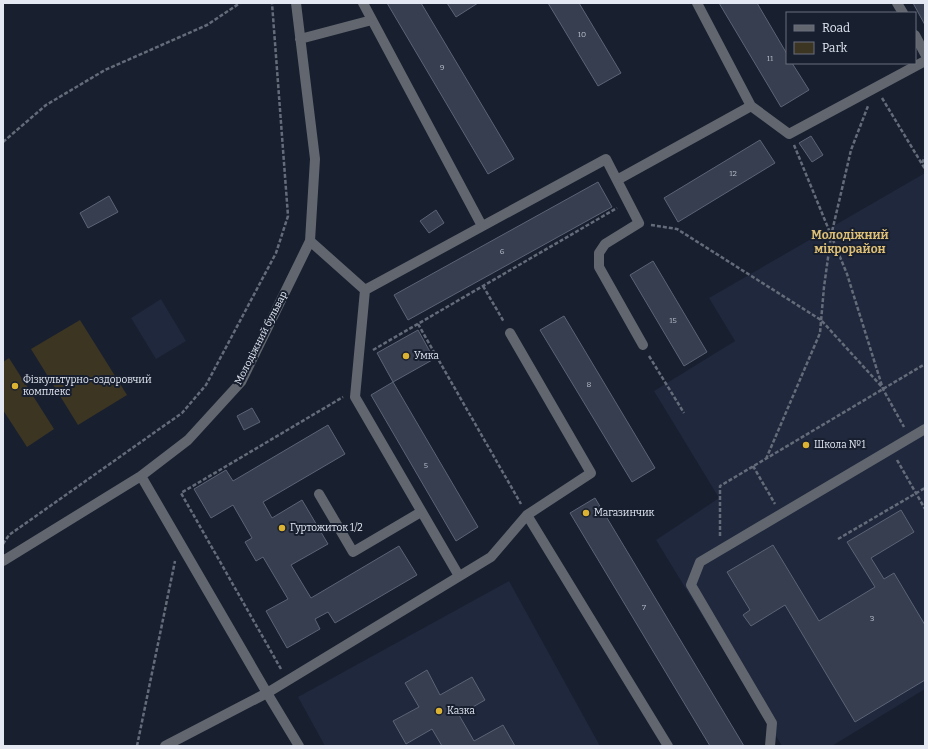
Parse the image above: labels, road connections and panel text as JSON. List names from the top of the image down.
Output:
{
  "streets": {
    "street": ["Молодіжний бульвар"]
  },
  "districts": ["Молодіжний мікрорайон"],
  "places": [
    "Умка",
    "Фізкультурно-оздоровчий комплекс",
    "Школа №1",
    "Магазинчик",
    "Гуртожиток 1/2",
    "Казка"
  ],
  "house_numbers": [
    "10",
    "11",
    "9",
    "12",
    "6",
    "15",
    "8",
    "5",
    "7",
    "3"
  ],
  "legend": ["Road", "Park"]
}
